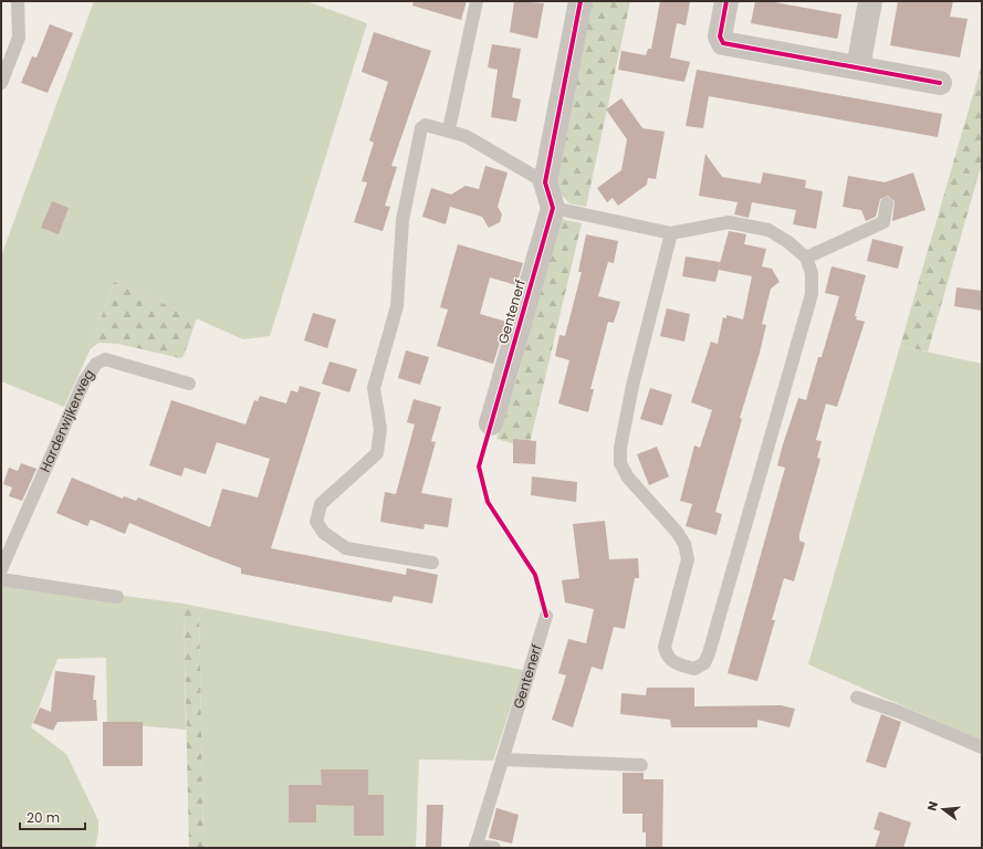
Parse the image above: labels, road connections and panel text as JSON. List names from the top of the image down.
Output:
{
  "streets": {
    "street": ["Gentenerf"],
    "lane": ["Harderwijkerweg"]
  },
  "scale_bar": "20 m",
  "north": "left"
}
